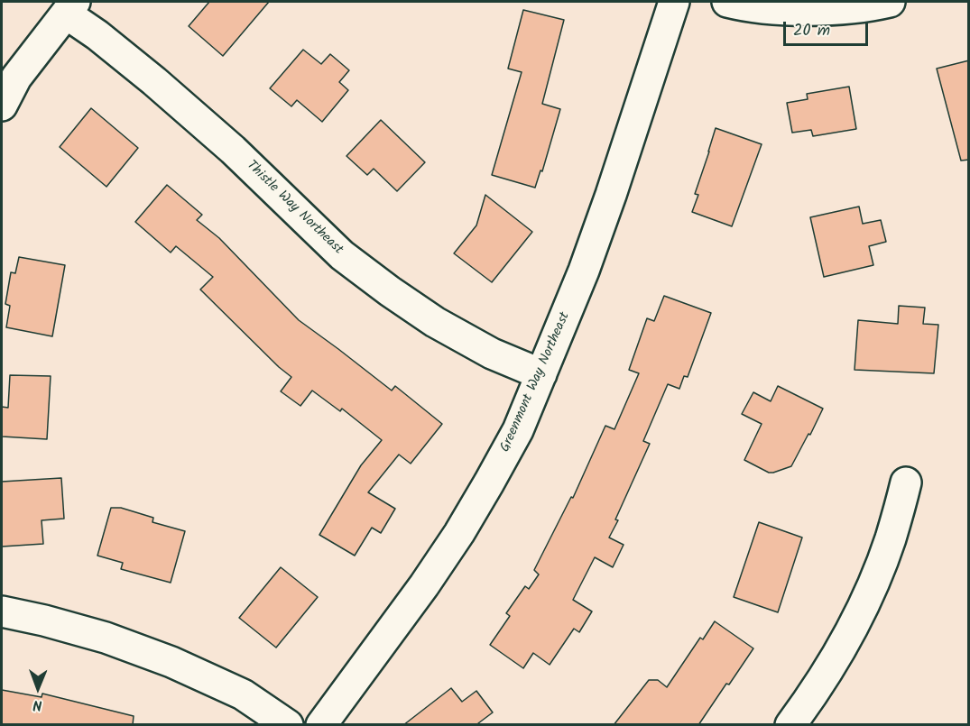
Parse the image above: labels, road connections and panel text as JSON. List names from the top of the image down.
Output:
{
  "streets": {
    "street": ["Thistle Way Northeast", "Greenmont Way Northeast"]
  },
  "crossings": [
    ["Thistle Way Northeast", "Greenmont Way Northeast"]
  ],
  "scale_bar": "20 m",
  "north": "bottom"
}
